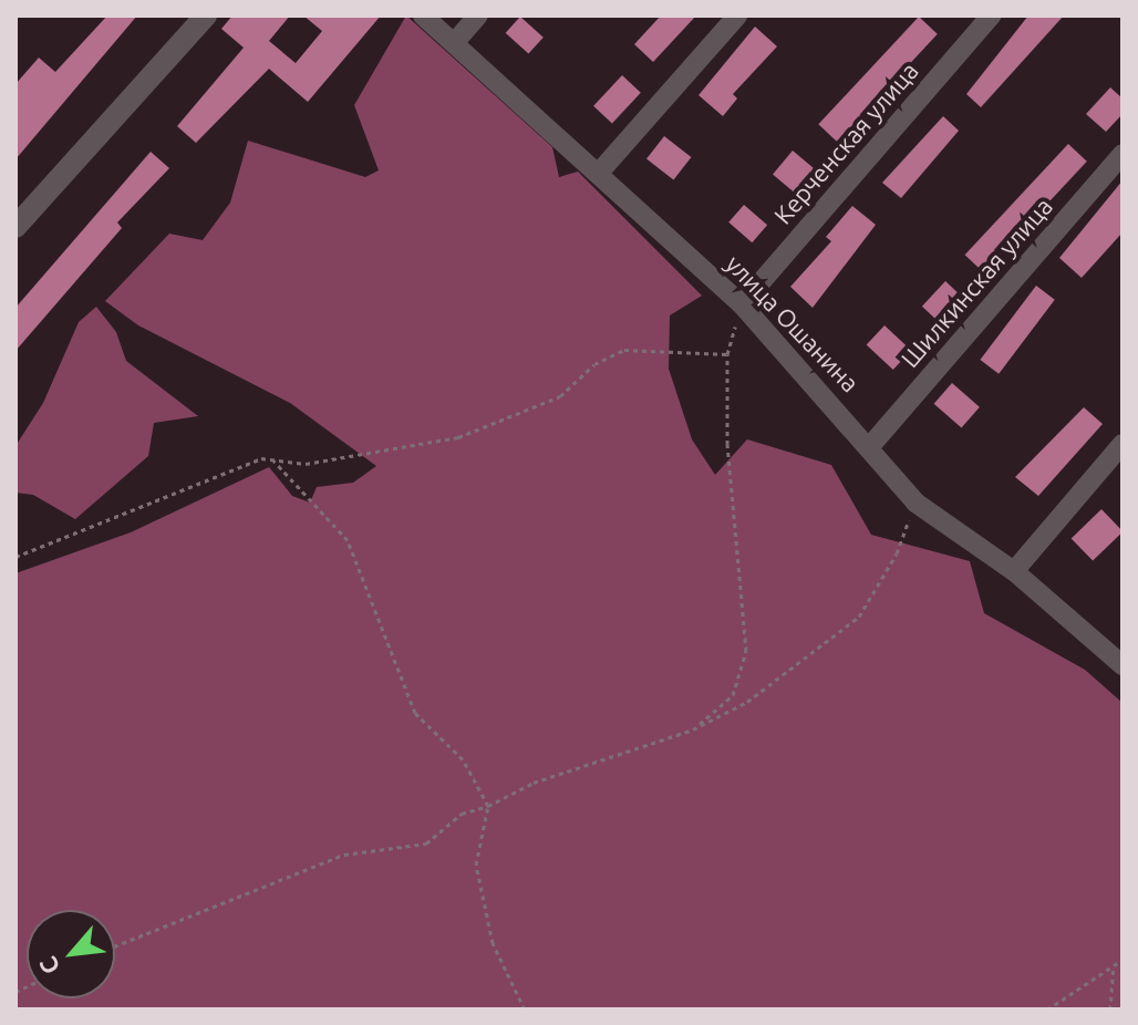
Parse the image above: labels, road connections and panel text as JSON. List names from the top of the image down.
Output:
{
  "streets": {
    "street": ["Керченская улица", "Шилкинская улица", "улица Ошанина"]
  },
  "crossings": [
    ["Керченская улица", "улица Ошанина"],
    ["Шилкинская улица", "улица Ошанина"]
  ],
  "north": "bottom left"
}
